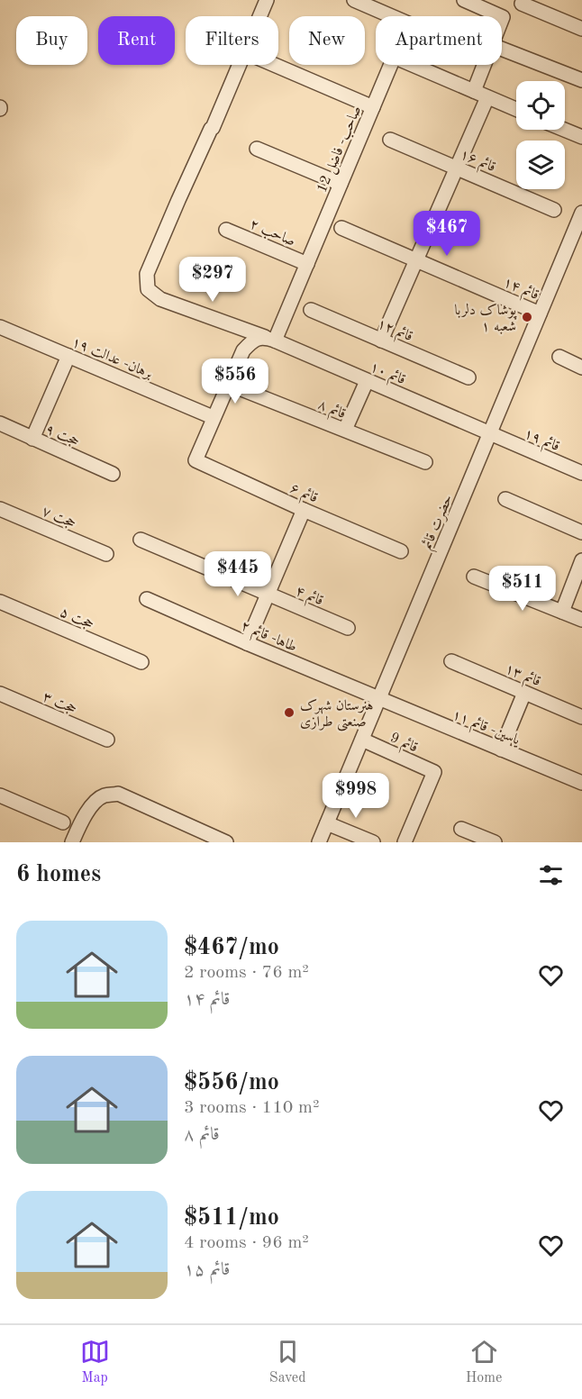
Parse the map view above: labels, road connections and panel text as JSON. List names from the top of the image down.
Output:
{
  "streets": {
    "street": [
      "صاحب- فاضل 12",
      "قائم ۱۶",
      "صاحب ۲",
      "قائم ۱۴",
      "قائم ۱۲",
      "برهان- عدالت ۱۹",
      "قائم ۱۰",
      "قائم ۸",
      "حجت ۹",
      "قائم ۱۹",
      "قائم ۶",
      "حجت ۷",
      "حضرت قائم",
      "قائم ۴",
      "حجت ۵",
      "طاها- قائم ۲",
      "قائم ۱۳",
      "حجت ۳",
      "یاسین- قائم ۱۱",
      "قائم 9"
    ]
  },
  "crossings": [
    ["صاحب- فاضل 12", "صاحب ۲"],
    ["صاحب- فاضل 12", "قائم ۱۰"],
    ["قائم ۱۴", "حضرت قائم"],
    ["برهان- عدالت ۱۹", "قائم ۶"],
    ["قائم ۱۰", "قائم ۱۹"],
    ["قائم ۱۰", "حضرت قائم"],
    ["قائم ۱۹", "حضرت قائم"],
    ["حضرت قائم", "طاها- قائم ۲"],
    ["حضرت قائم", "یاسین- قائم ۱۱"],
    ["حضرت قائم", "قائم 9"],
    ["طاها- قائم ۲", "یاسین- قائم ۱۱"]
  ],
  "places": ["پوشاک دلربا شعبه ۱", "هنرستان شهرک صنعتی طرازی"],
  "page": {
    "chip": [
      "Buy",
      "Rent",
      "Filters",
      "New",
      "Apartment"
    ],
    "price": [
      "$467",
      "$297",
      "$556",
      "$445",
      "$511",
      "$998"
    ],
    "heading": "6 homes",
    "list": [
      {
        "name": "$467/mo",
        "note": "2 rooms · 76 m² · قائم ۱۴"
      },
      {
        "name": "$556/mo",
        "note": "3 rooms · 110 m² · قائم ۸"
      },
      {
        "name": "$511/mo",
        "note": "4 rooms · 96 m² · قائم ۱۵"
      }
    ],
    "tabs": ["Map", "Saved", "Home"]
  }
}
